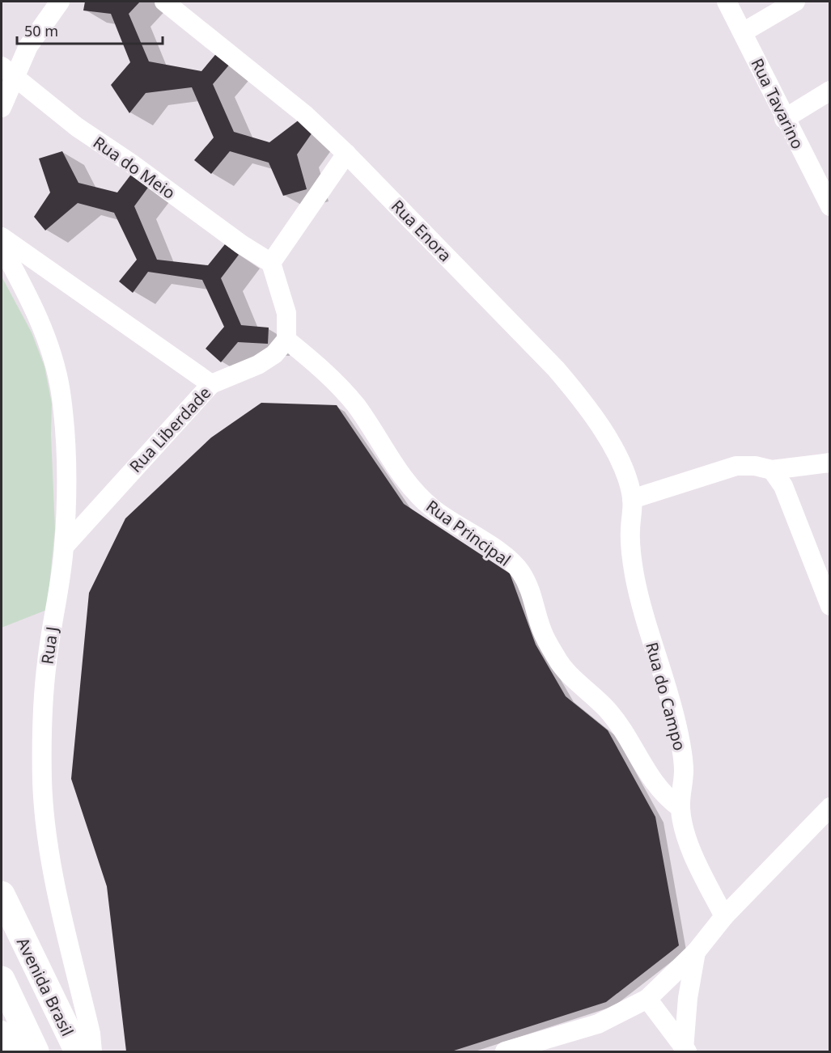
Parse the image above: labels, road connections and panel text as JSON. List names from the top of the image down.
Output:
{
  "streets": {
    "highway": ["Avenida Brasil"],
    "street": [
      "Rua Tavarino",
      "Rua do Meio",
      "Rua Enora",
      "Rua Liberdade",
      "Rua Principal",
      "Rua J",
      "Rua do Campo"
    ]
  },
  "crossings": [
    ["Rua Enora", "Rua do Campo"],
    ["Rua Liberdade", "Rua Principal"],
    ["Rua Liberdade", "Rua J"],
    ["Rua Principal", "Rua do Campo"]
  ],
  "scale_bar": "50 m"
}
